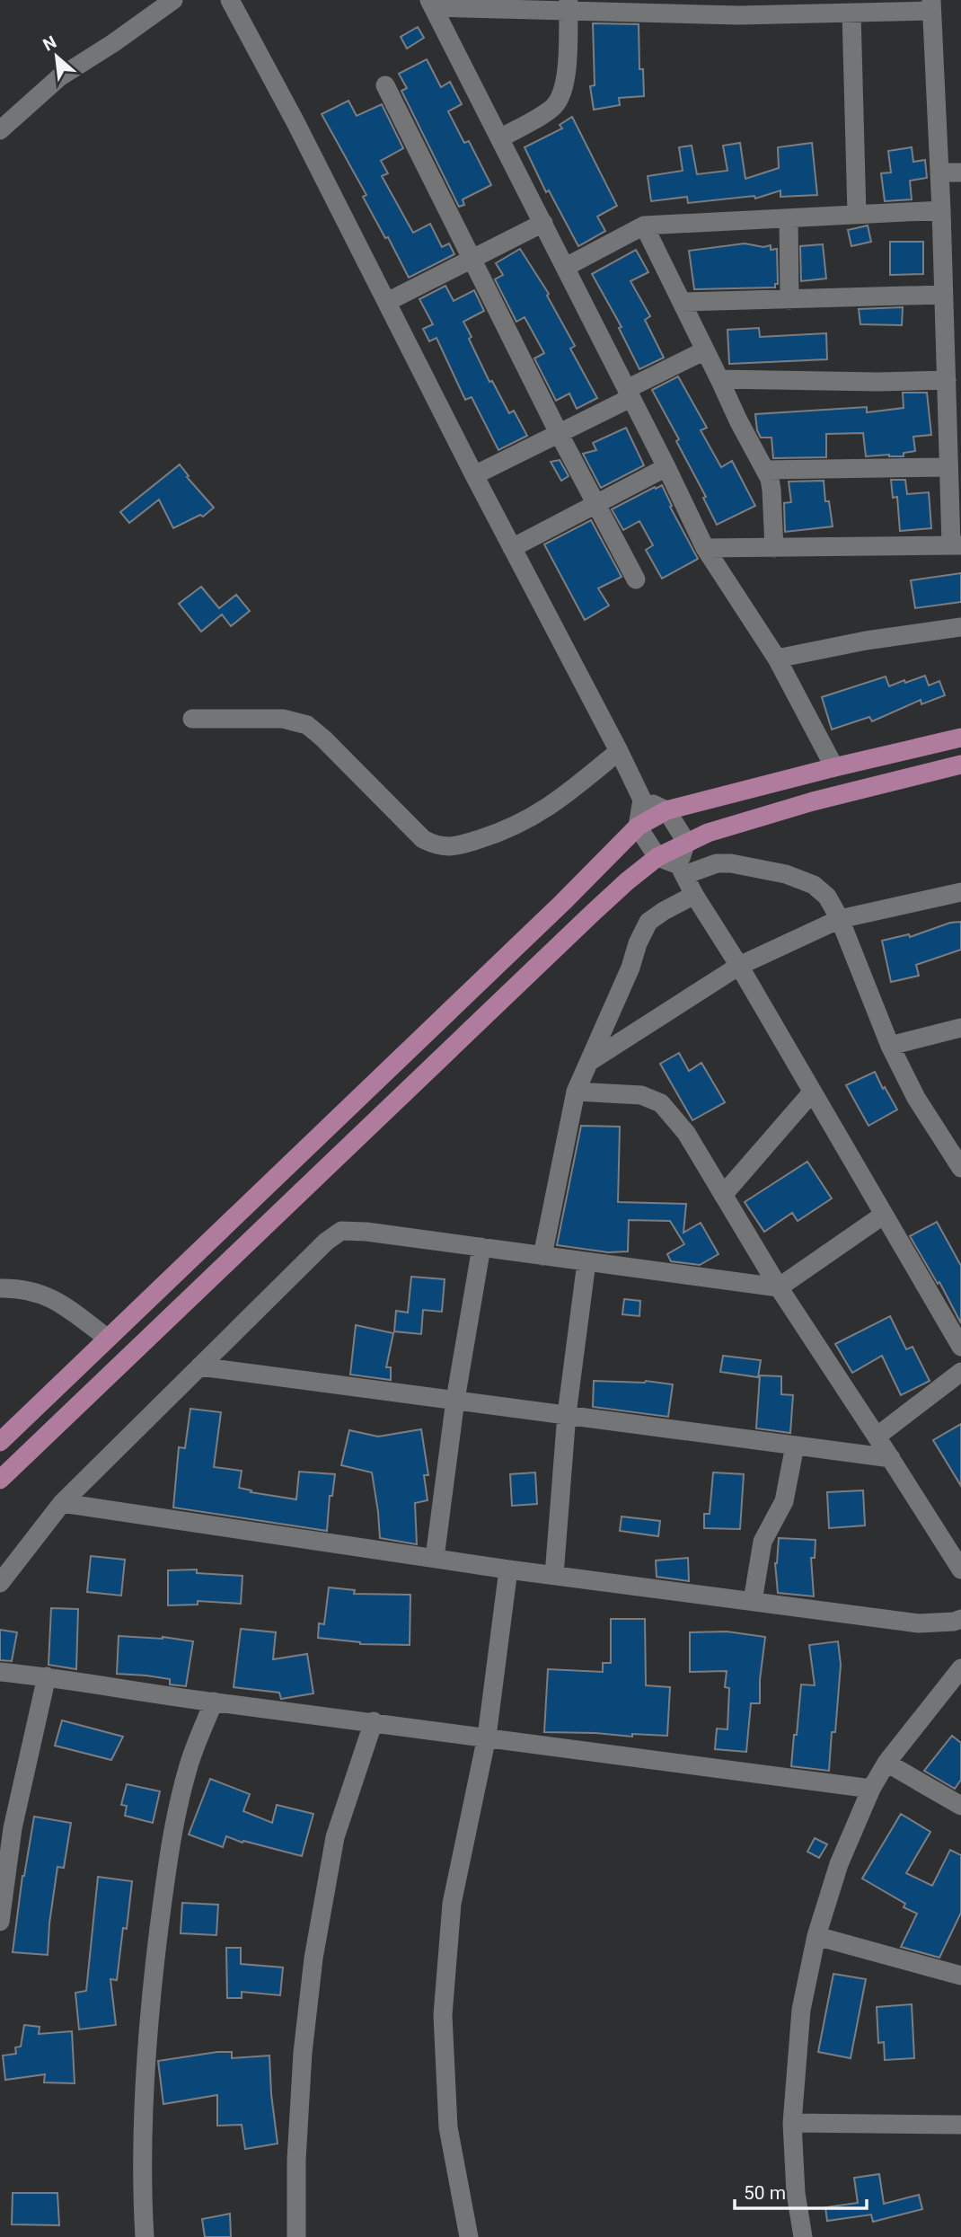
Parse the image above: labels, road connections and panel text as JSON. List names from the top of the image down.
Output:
{
  "scale_bar": "50 m",
  "north": "top left"
}
